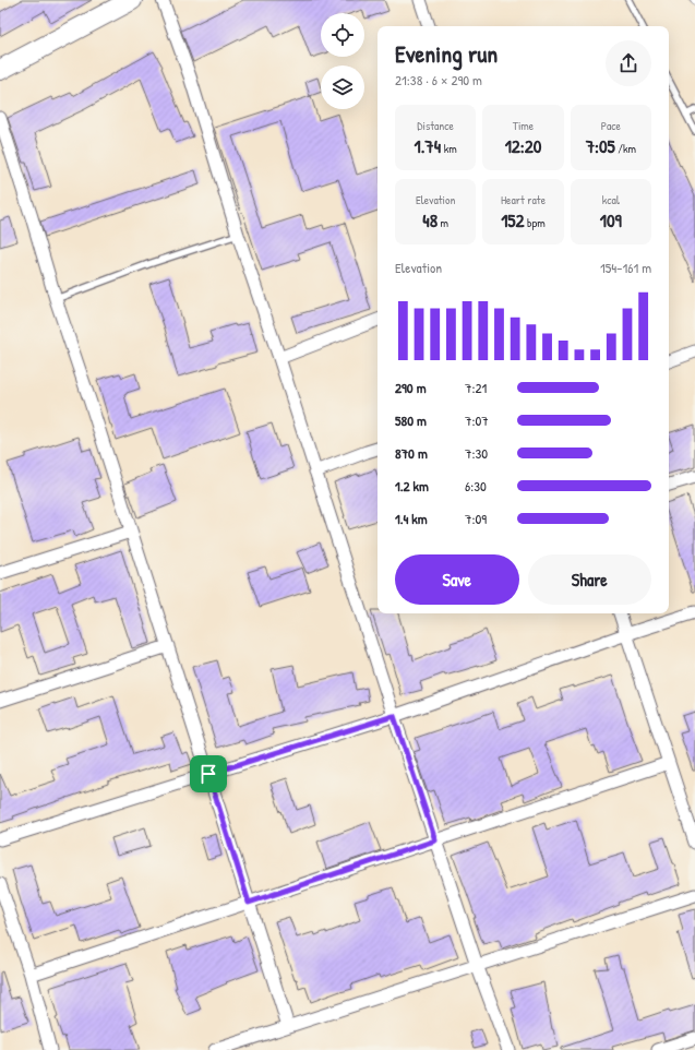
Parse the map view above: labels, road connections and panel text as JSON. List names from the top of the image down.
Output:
{
  "page": {
    "heading": ["Evening run", "21:38 · 6 × 290 m"],
    "stats": [
      ["Distance", "1.74 km"],
      ["Time", "12:20"],
      ["Pace", "7:05 /km"],
      ["Elevation", "48 m"],
      ["Heart rate", "152 bpm"],
      ["kcal", "109"]
    ],
    "chart": ["Elevation", "154–161 m"],
    "list": [
      {
        "name": "290 m",
        "note": "7:21"
      },
      {
        "name": "580 m",
        "note": "7:07"
      },
      {
        "name": "870 m",
        "note": "7:30"
      },
      {
        "name": "1.2 km",
        "note": "6:30"
      },
      {
        "name": "1.4 km",
        "note": "7:09"
      }
    ],
    "buttons": ["Save", "Share"]
  }
}
